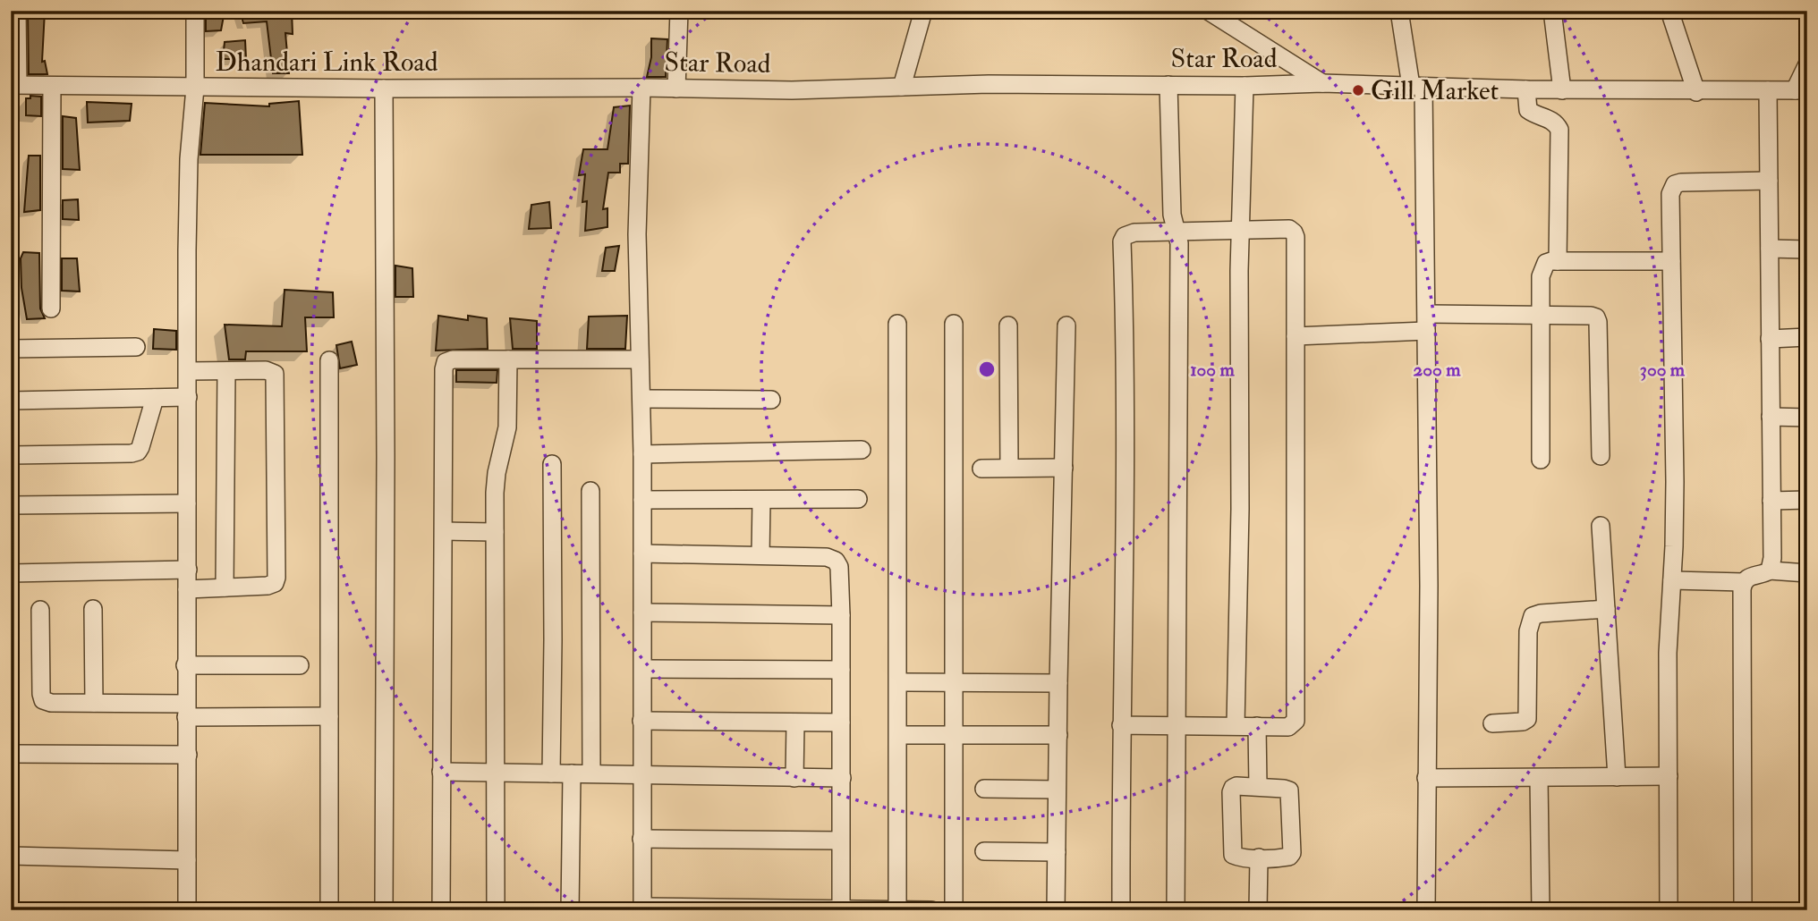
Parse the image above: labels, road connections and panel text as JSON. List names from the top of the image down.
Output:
{
  "streets": {
    "street": ["Star Road", "Dhandari Link Road"]
  },
  "crossings": [
    ["Star Road", "Dhandari Link Road"]
  ],
  "places": ["Gill Market"],
  "rings": ["100 m", "200 m", "300 m"]
}
